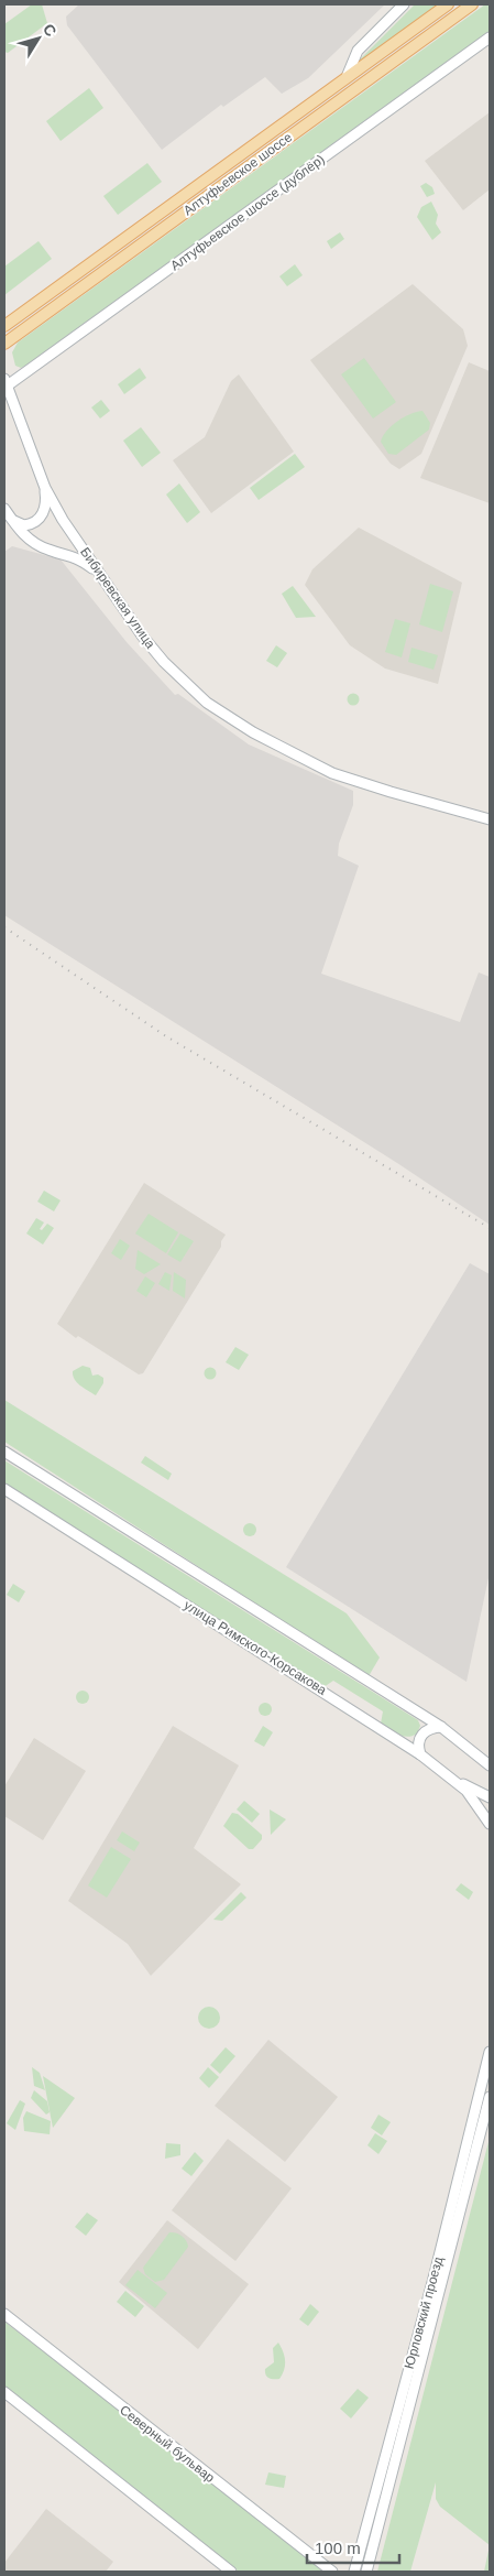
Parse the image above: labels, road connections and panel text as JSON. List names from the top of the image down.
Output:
{
  "streets": {
    "main road": [
      "Алтуфьевское шоссе",
      "Алтуфьевское шоссе (дублёр)",
      "Бибиревская улица",
      "улица Римского-Корсакова",
      "Юрловский проезд",
      "Северный бульвар"
    ]
  },
  "crossings": [
    ["Алтуфьевское шоссе (дублёр)", "Бибиревская улица"]
  ],
  "scale_bar": "100 m",
  "north": "top right"
}
